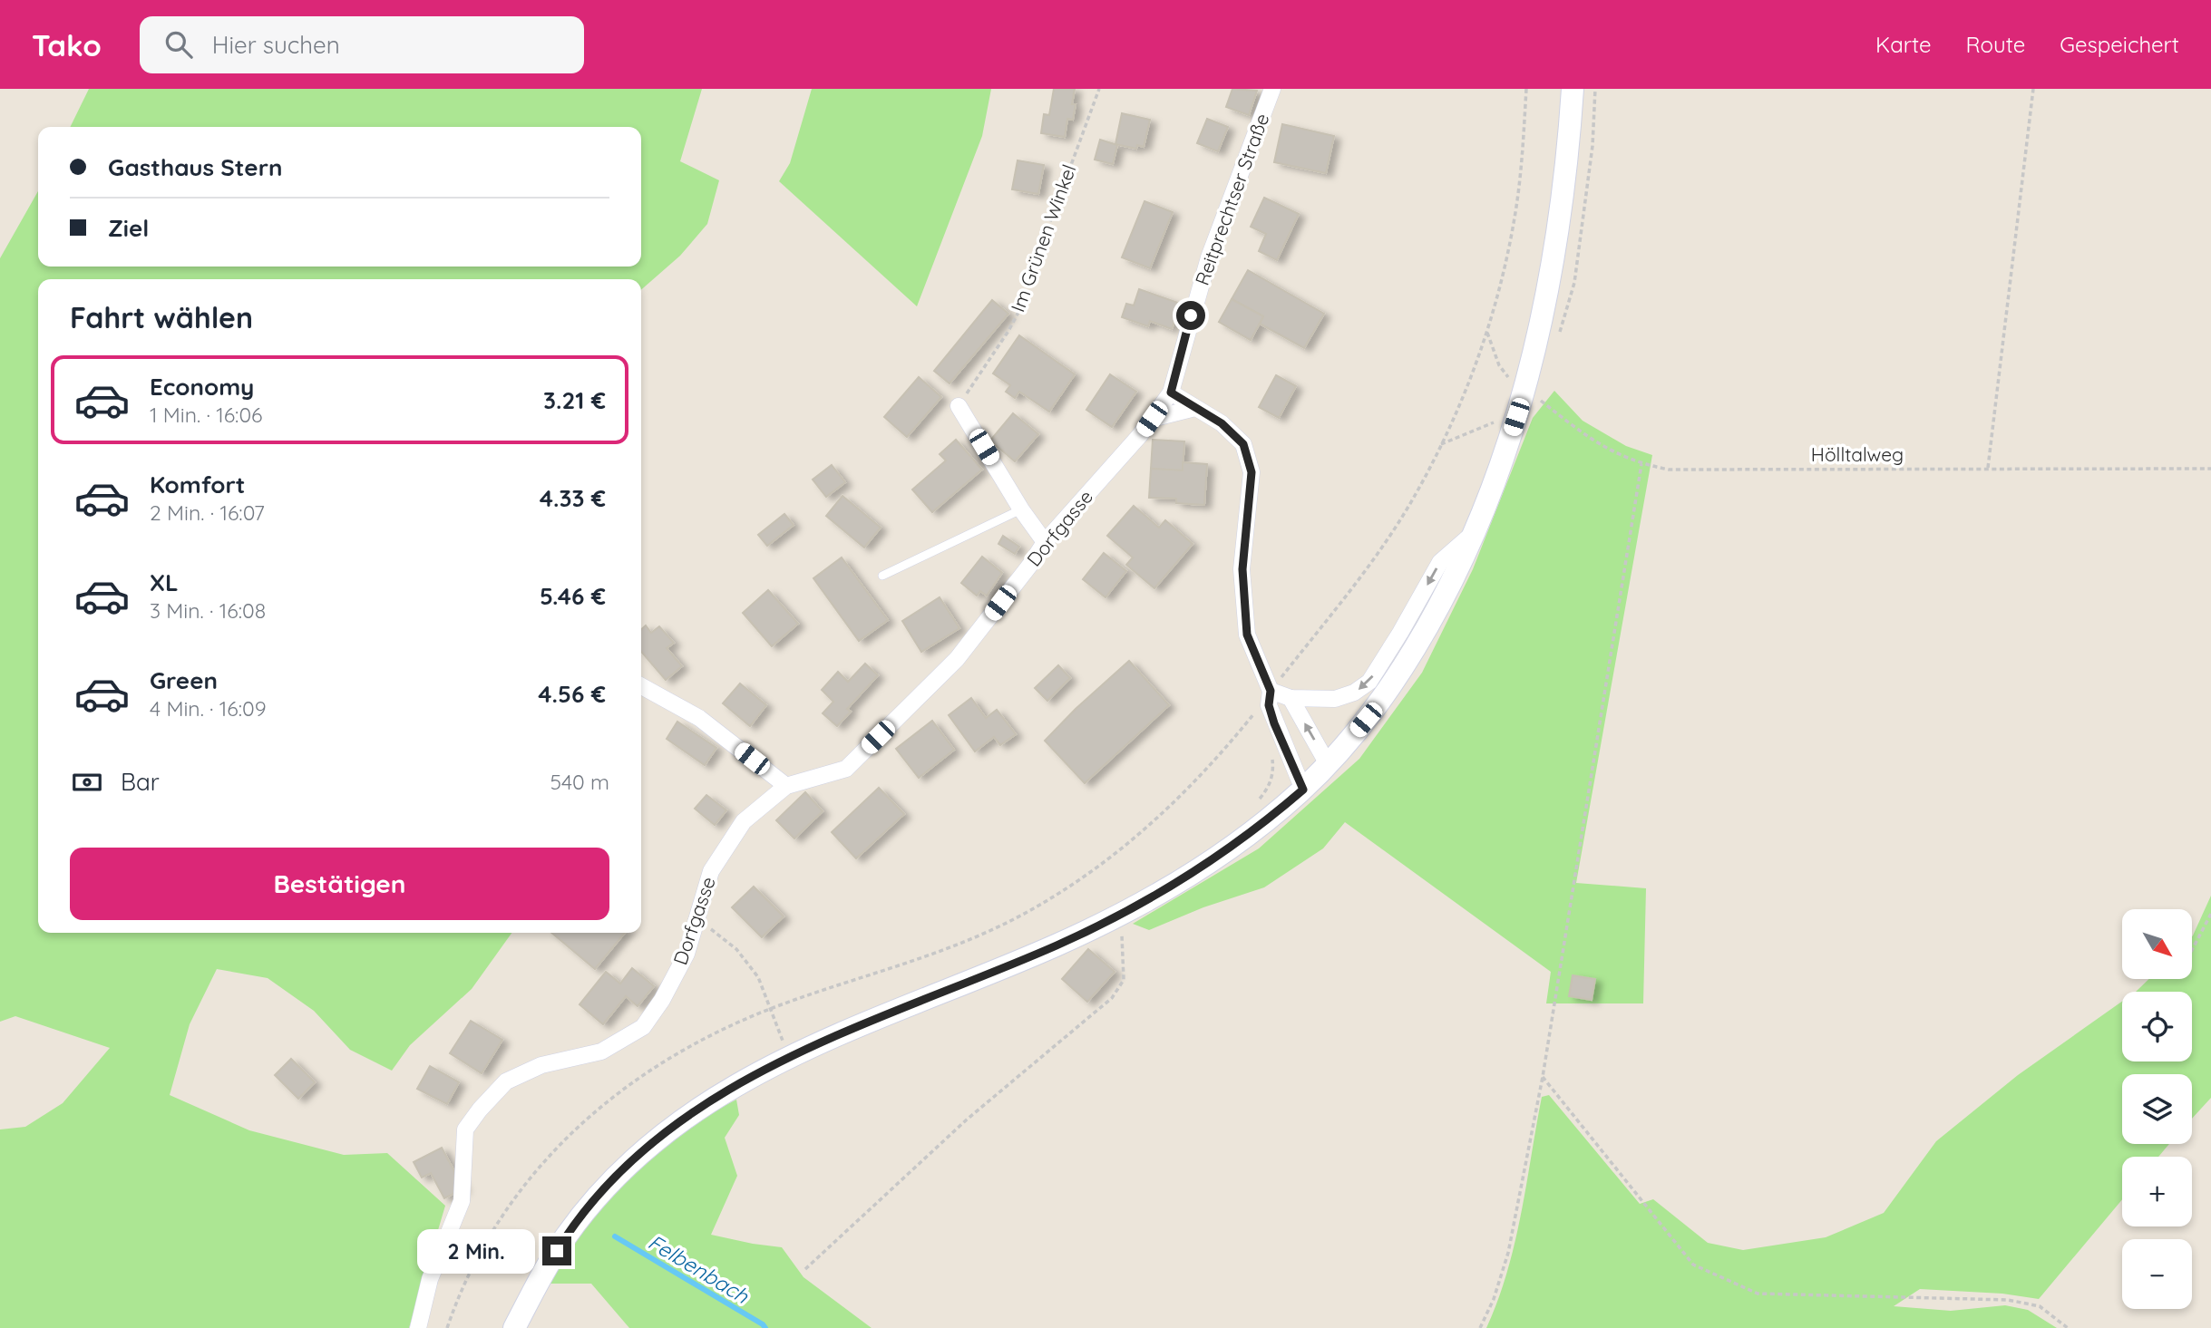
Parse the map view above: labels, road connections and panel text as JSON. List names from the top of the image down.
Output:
{
  "streets": {
    "street": ["Reitprechtser Straße", "Dorfgasse"],
    "path": ["Im Grünen Winkel", "Hölltalweg"]
  },
  "crossings": [
    ["Reitprechtser Straße", "Dorfgasse"]
  ],
  "water": ["Felbenbach"],
  "north": "bottom right",
  "page": {
    "header": "Tako",
    "search": "Hier suchen",
    "nav": ["Karte", "Route", "Gespeichert"],
    "banner": ["Gasthaus Stern", "Ziel"],
    "heading": "Fahrt wählen",
    "list": [
      {
        "name": "Economy",
        "note": "1 Min. · 16:06",
        "value": "3.21 €"
      },
      {
        "name": "Komfort",
        "note": "2 Min. · 16:07",
        "value": "4.33 €"
      },
      {
        "name": "XL",
        "note": "3 Min. · 16:08",
        "value": "5.46 €"
      },
      {
        "name": "Green",
        "note": "4 Min. · 16:09",
        "value": "4.56 €"
      }
    ],
    "pay": ["Bar", "540 m"],
    "buttons": "Bestätigen",
    "map_buttons": ["+", "−"],
    "bubble": "2 Min."
  }
}
